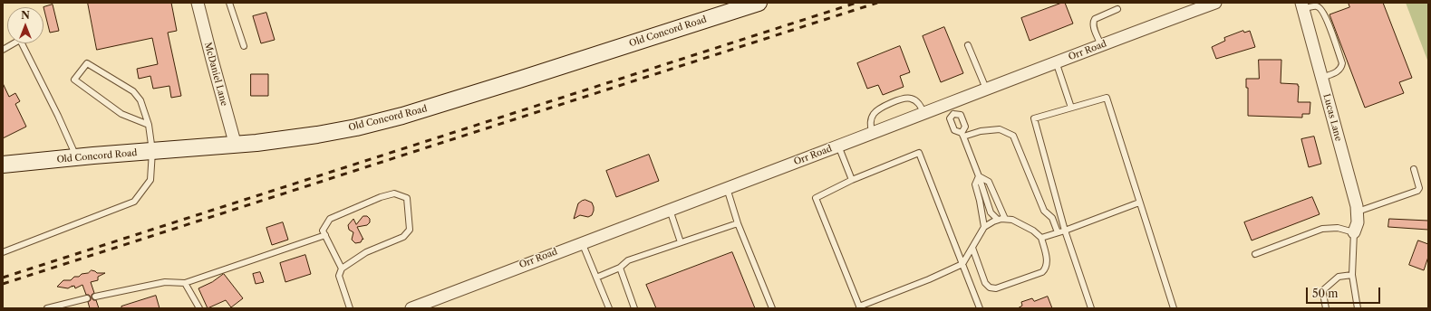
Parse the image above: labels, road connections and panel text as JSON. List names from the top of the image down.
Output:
{
  "streets": {
    "street": [
      "Old Concord Road",
      "Orr Road",
      "McDaniel Lane",
      "Lucas Lane"
    ]
  },
  "crossings": [
    ["Old Concord Road", "McDaniel Lane"]
  ],
  "scale_bar": "50 m",
  "north": "top"
}
